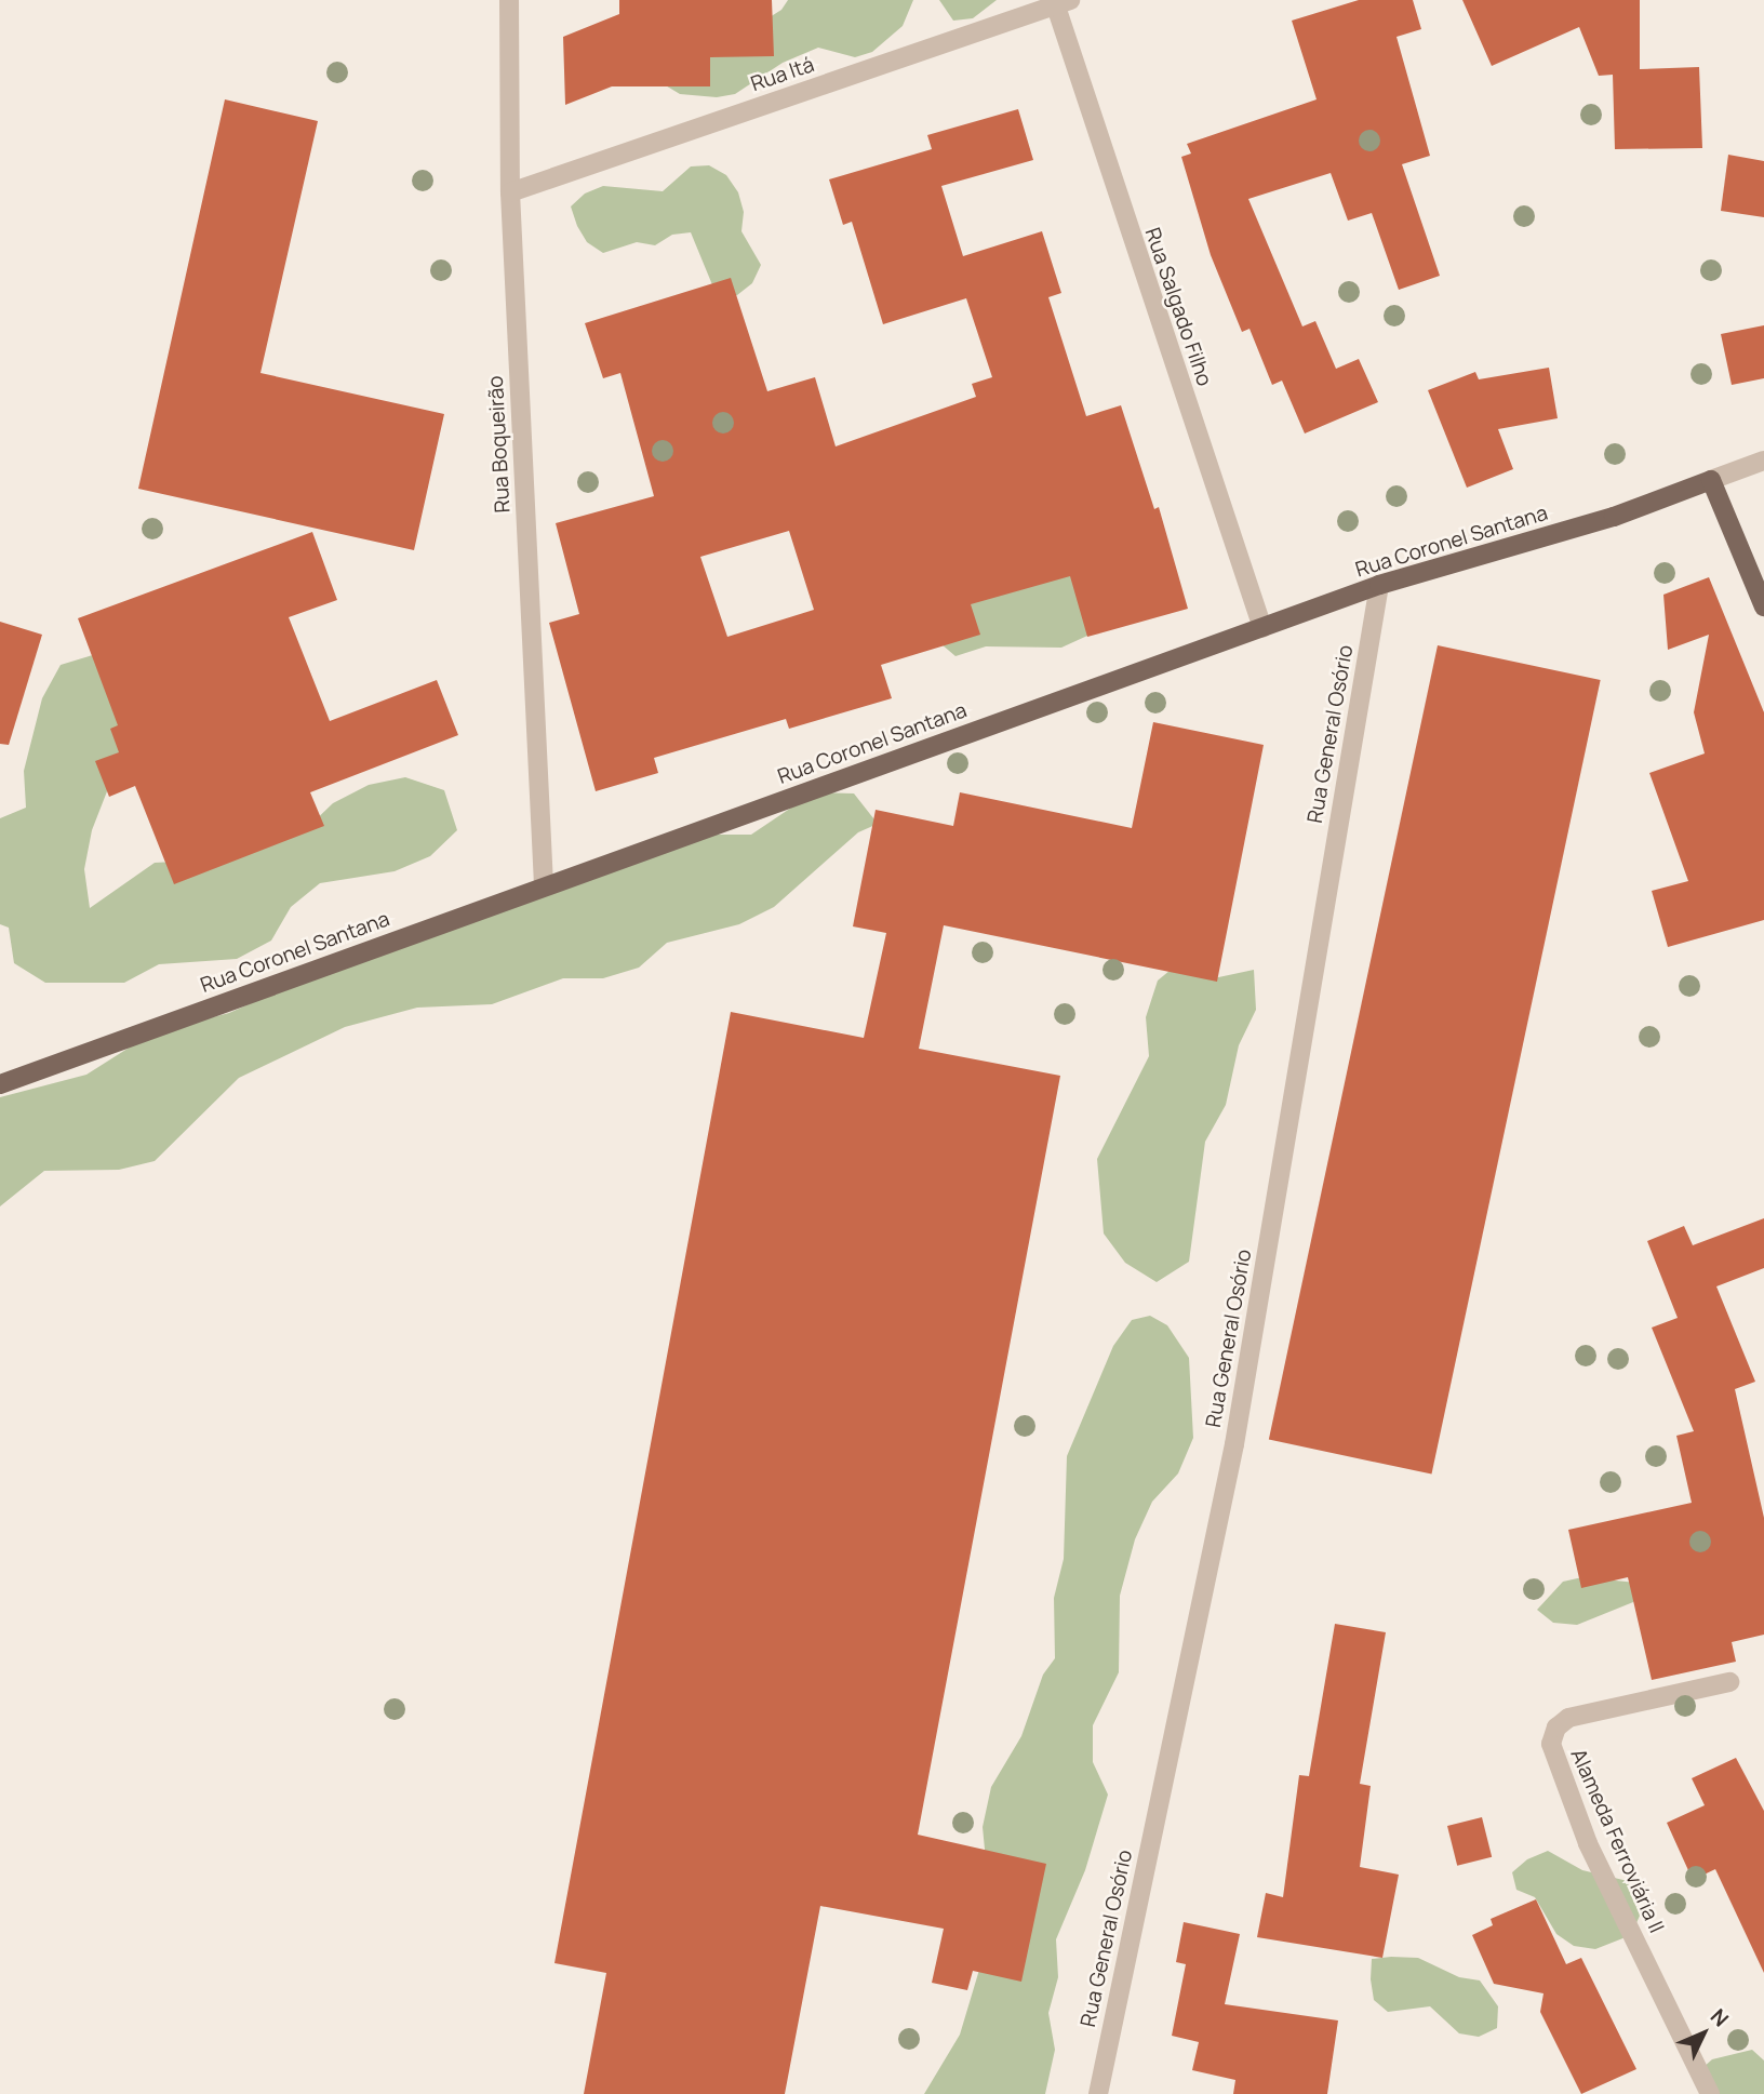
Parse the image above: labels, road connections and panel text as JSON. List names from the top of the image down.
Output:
{
  "streets": {
    "main road": ["Rua Coronel Santana"],
    "street": [
      "Rua Itá",
      "Rua Salgado Filho",
      "Rua Boqueirão",
      "Rua General Osório",
      "Alameda Ferroviária II"
    ]
  },
  "crossings": [
    ["Rua Itá", "Rua Salgado Filho"],
    ["Rua Itá", "Rua Boqueirão"],
    ["Rua Salgado Filho", "Rua Coronel Santana"],
    ["Rua Boqueirão", "Rua Coronel Santana"],
    ["Rua Coronel Santana", "Rua General Osório"]
  ],
  "north": "top right"
}
